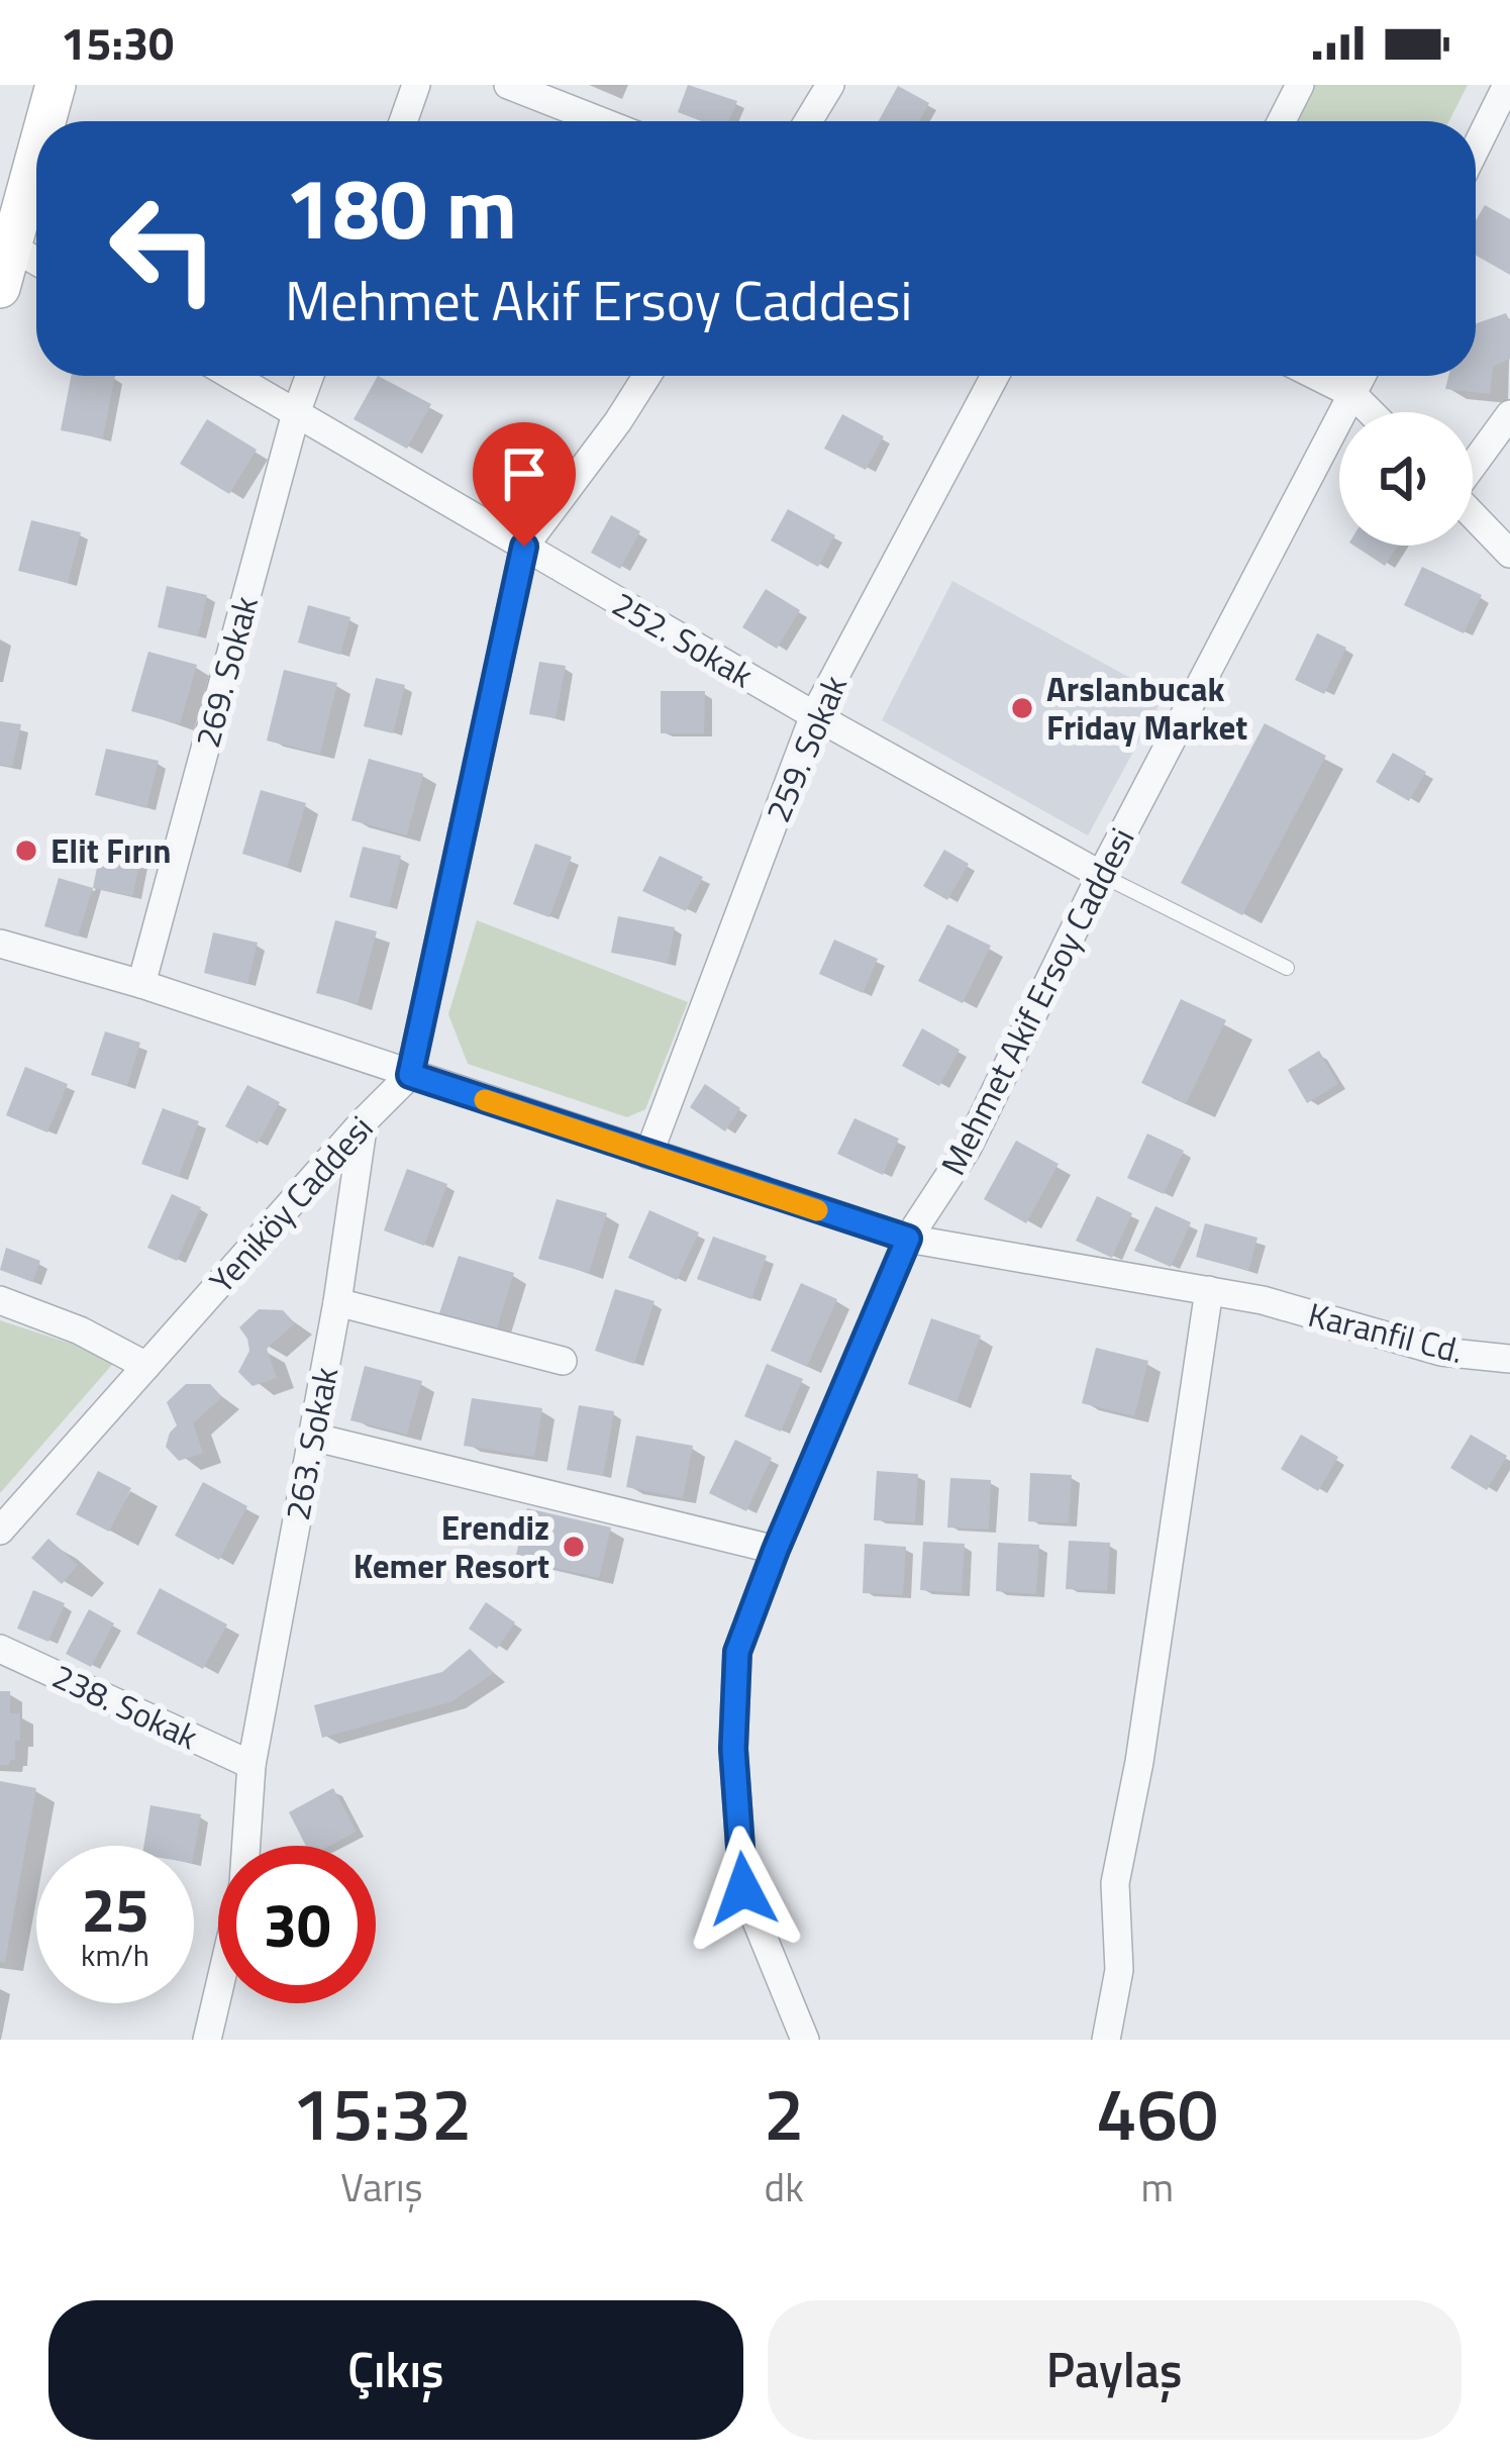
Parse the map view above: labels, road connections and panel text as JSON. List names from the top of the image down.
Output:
{
  "streets": {
    "street": [
      "252. Sokak",
      "269. Sokak",
      "259. Sokak",
      "Mehmet Akif Ersoy Caddesi",
      "Yeniköy Caddesi",
      "Karanfil Cd.",
      "263. Sokak",
      "238. Sokak"
    ]
  },
  "crossings": [
    ["252. Sokak", "269. Sokak"],
    ["252. Sokak", "259. Sokak"],
    ["252. Sokak", "Mehmet Akif Ersoy Caddesi"],
    ["Mehmet Akif Ersoy Caddesi", "Karanfil Cd."],
    ["Yeniköy Caddesi", "263. Sokak"],
    ["263. Sokak", "238. Sokak"]
  ],
  "places": ["Arslanbucak Friday Market", "Elit Fırın", "Erendiz Kemer Resort"],
  "page": {
    "status": "15:30",
    "turn": ["180 m", "Mehmet Akif Ersoy Caddesi"],
    "speed": "25 km/h",
    "limit": "30",
    "eta": [
      "15:32",
      "Varış",
      "2",
      "dk",
      "460",
      "m"
    ],
    "buttons": ["Çıkış", "Paylaş"]
  }
}
